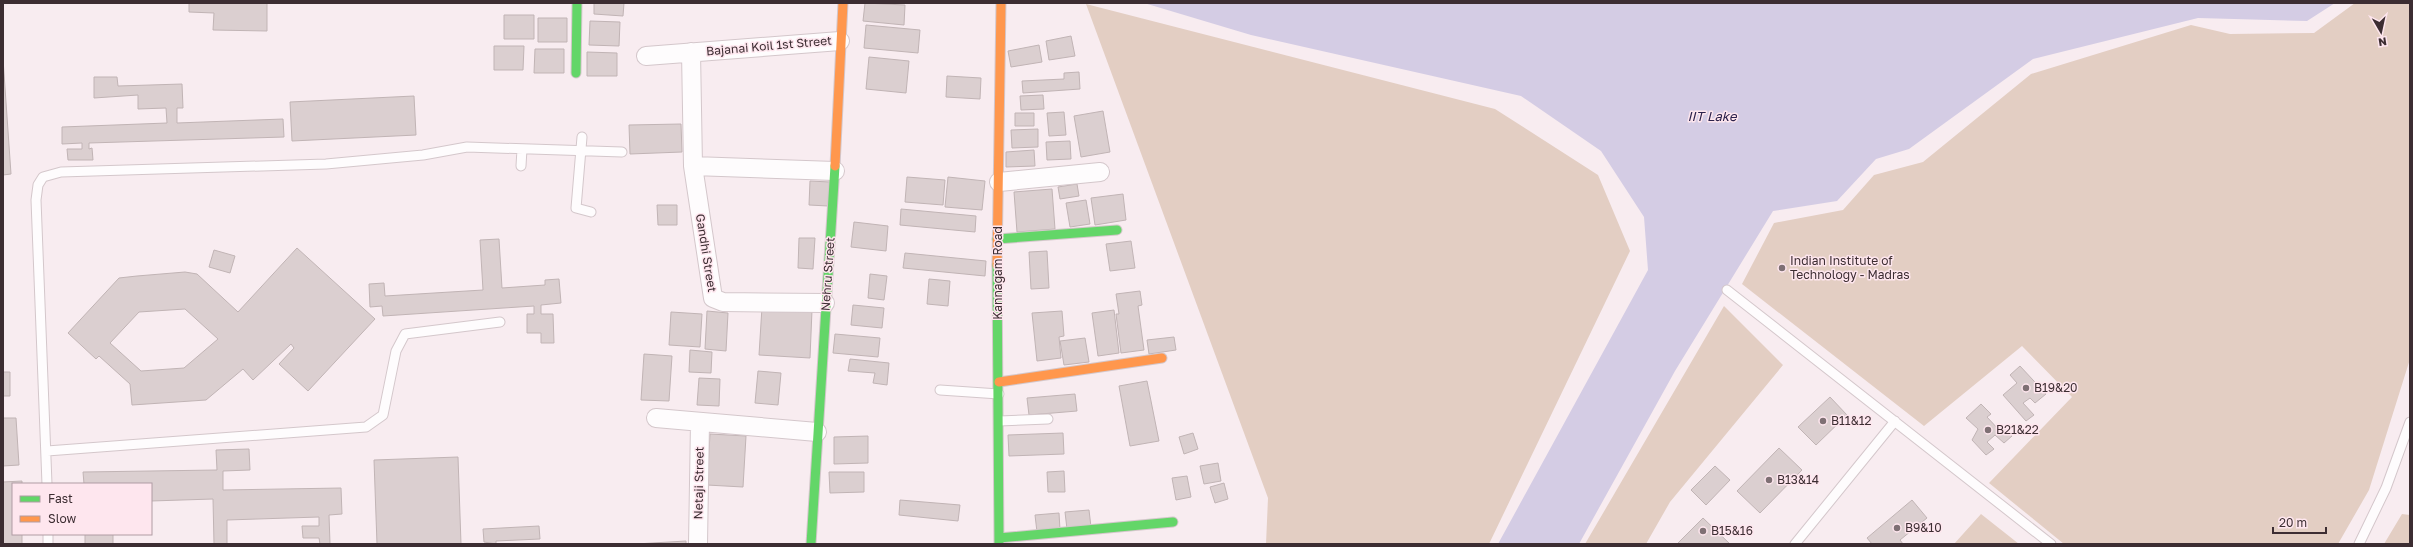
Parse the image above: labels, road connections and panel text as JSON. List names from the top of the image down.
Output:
{
  "streets": {
    "street": [
      "Bajanai Koil 1st Street",
      "Gandhi Street",
      "Kannagam Road",
      "Nehru Street",
      "Netaji Street"
    ]
  },
  "crossings": [
    ["Bajanai Koil 1st Street", "Gandhi Street"],
    ["Bajanai Koil 1st Street", "Nehru Street"],
    ["Gandhi Street", "Nehru Street"]
  ],
  "water": ["IIT Lake"],
  "places": [
    "Indian Institute of Technology - Madras",
    "B19&20",
    "B11&12",
    "B21&22",
    "B13&14",
    "B9&10",
    "B15&16"
  ],
  "legend": ["Fast", "Slow"],
  "scale_bar": "20 m",
  "north": "bottom"
}
